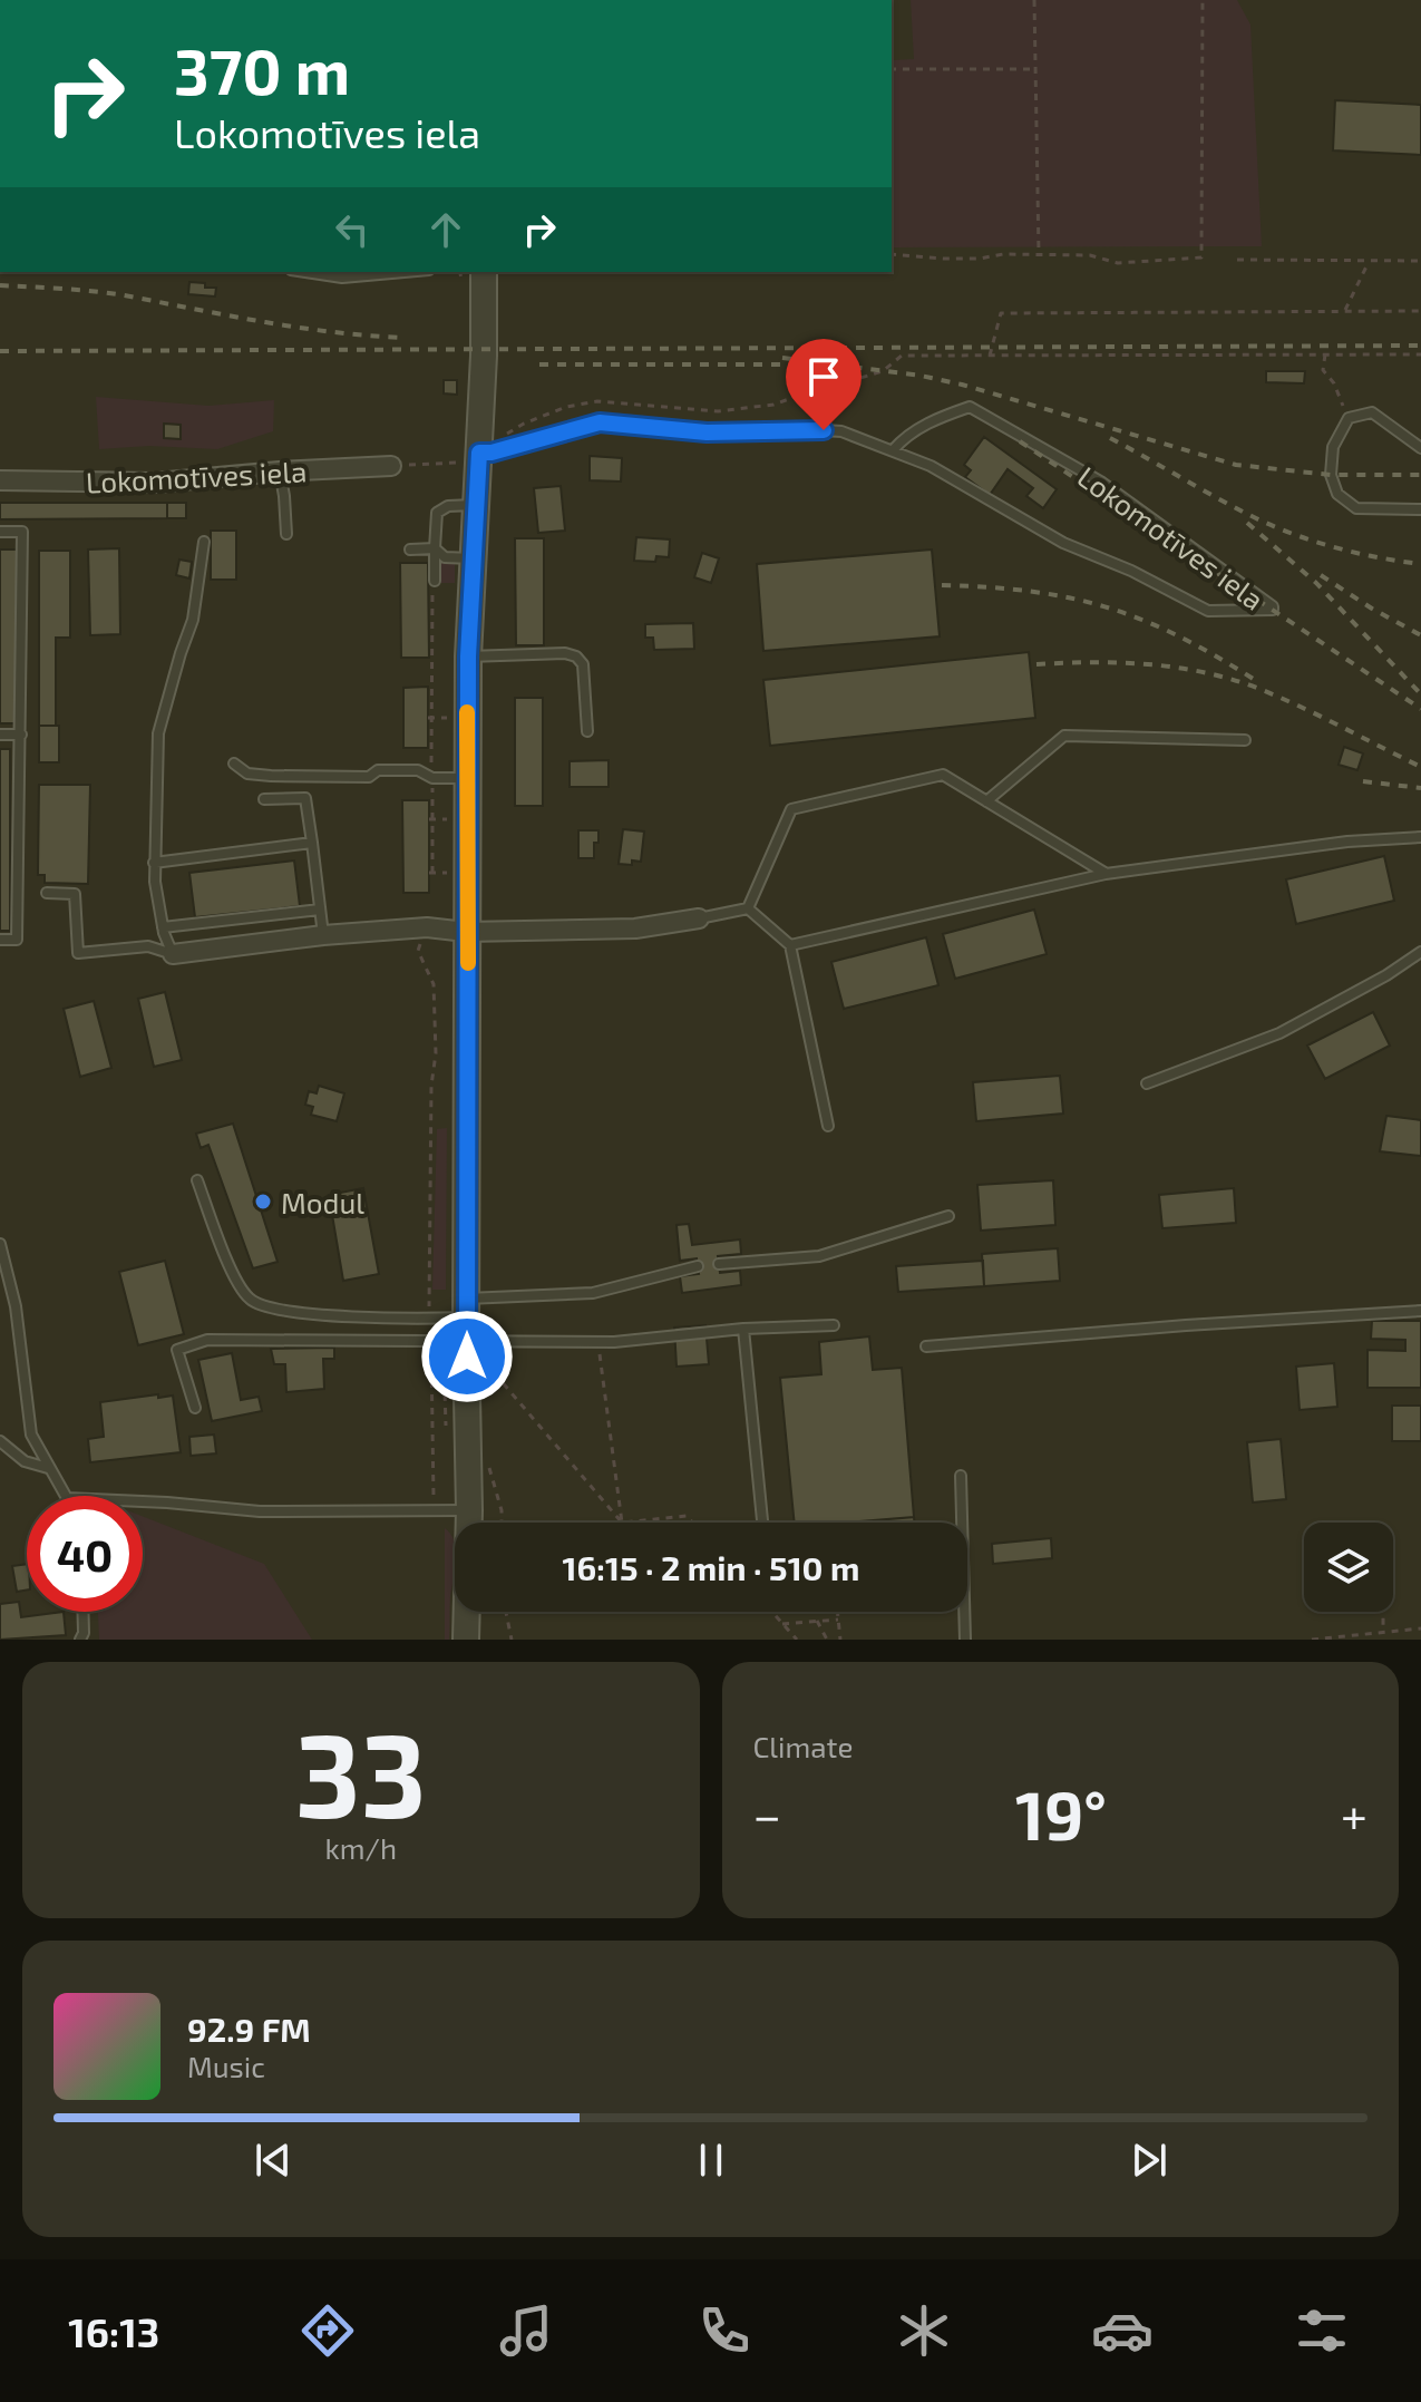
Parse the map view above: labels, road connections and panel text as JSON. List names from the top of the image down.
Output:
{
  "streets": {
    "street": ["Lokomotīves iela"]
  },
  "places": ["Modul"],
  "page": {
    "turn": ["370 m", "Lokomotīves iela"],
    "limit": "40",
    "trip": "16:15 · 2 min · 510 m",
    "tile": [
      ["33", "km/h"],
      "Climate"
    ],
    "heat": ["−", "19°", "+"],
    "song": ["92.9 FM", "Music"],
    "tabs": "16:13"
  }
}
